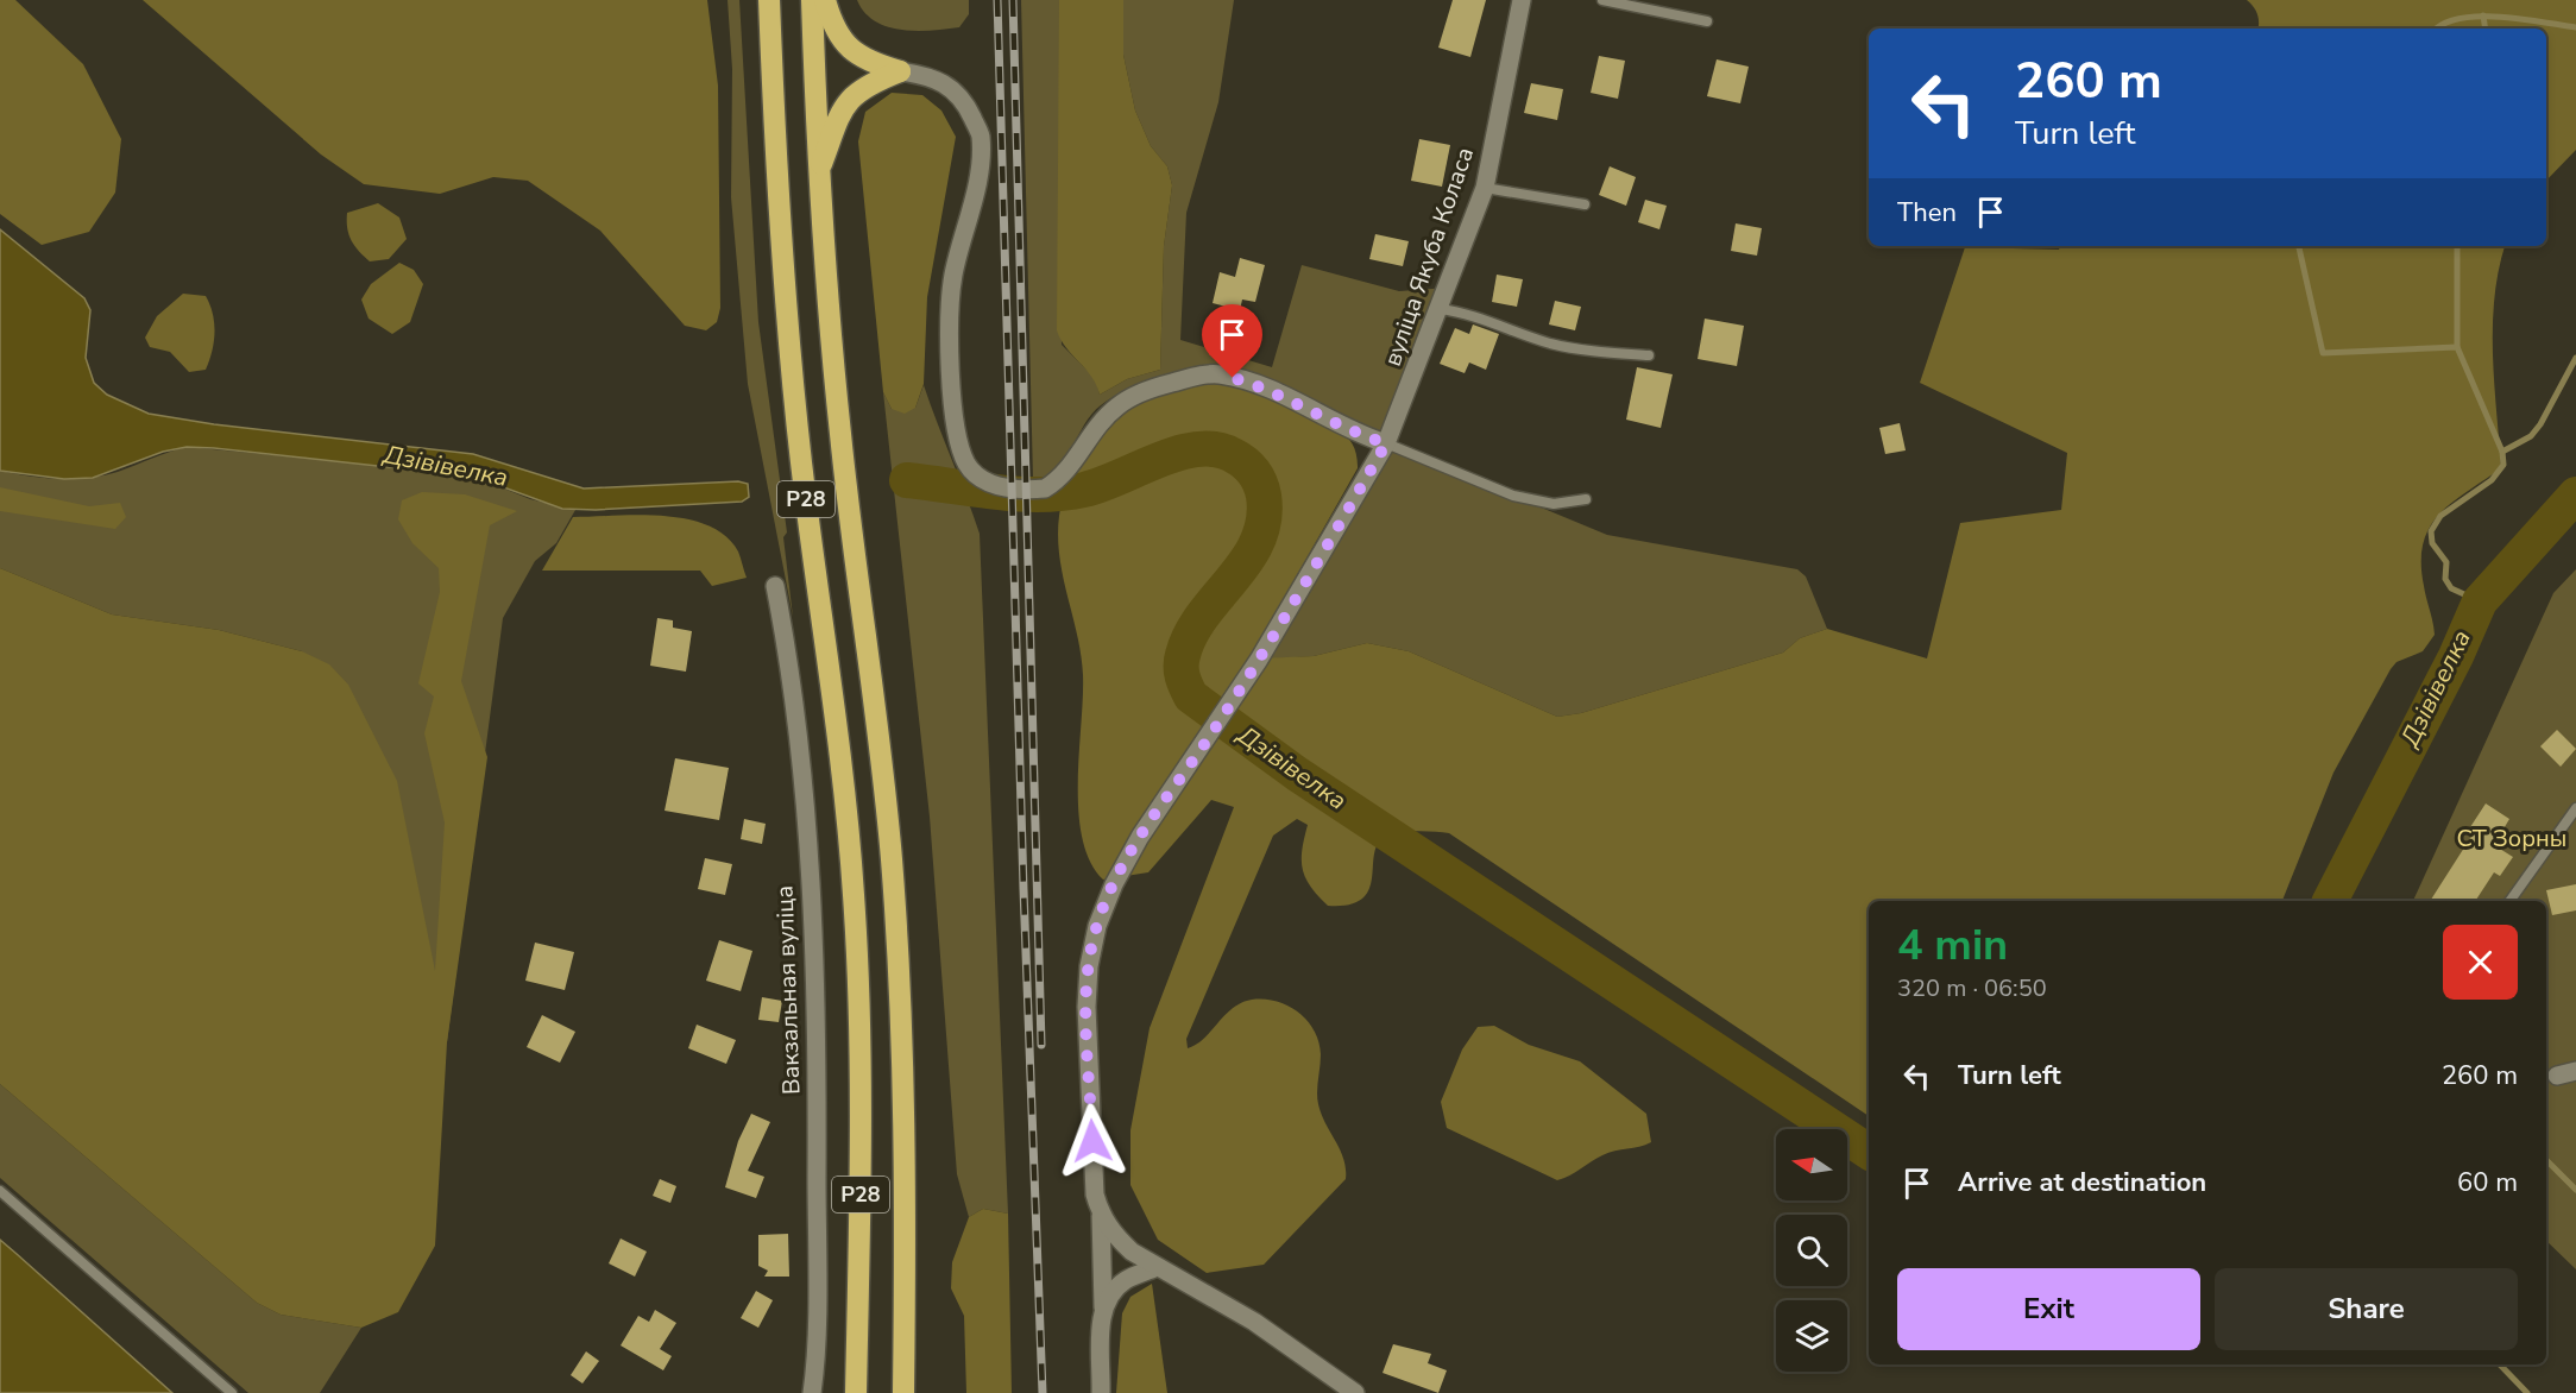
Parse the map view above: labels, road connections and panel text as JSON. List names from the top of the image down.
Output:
{
  "streets": {
    "highway": ["Р28"],
    "street": ["вуліца Якуба Коласа", "Вакзальная вуліца"]
  },
  "water": ["Дзівівелка"],
  "parks": ["СТ Зорны"],
  "north": "left",
  "page": {
    "turn": ["260 m", "Turn left"],
    "then": "Then",
    "heading": ["4 min", "320 m · 06:50"],
    "list": [
      {
        "name": "Turn left",
        "value": "260 m"
      },
      {
        "name": "Arrive at destination",
        "value": "60 m"
      }
    ],
    "buttons": ["Exit", "Share"]
  }
}
